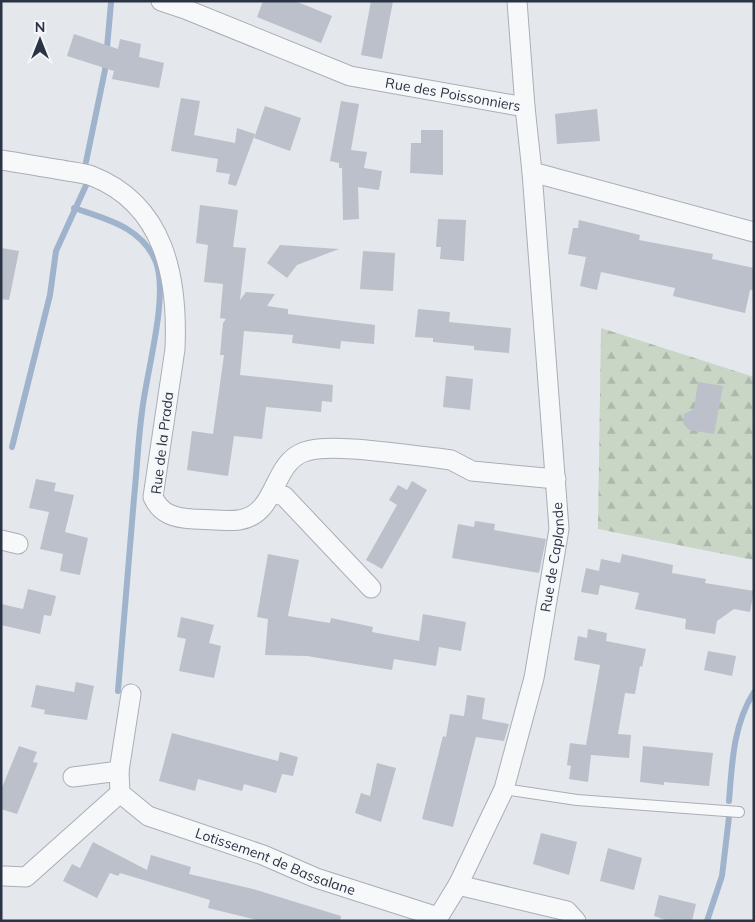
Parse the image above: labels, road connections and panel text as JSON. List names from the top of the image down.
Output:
{
  "streets": {
    "street": [
      "Rue des Poissonniers",
      "Rue de la Prada",
      "Rue de Caplande",
      "Lotissement de Bassalane"
    ]
  },
  "crossings": [
    ["Rue des Poissonniers", "Rue de Caplande"],
    ["Rue de la Prada", "Rue de Caplande"],
    ["Rue de Caplande", "Lotissement de Bassalane"]
  ],
  "north": "top"
}
